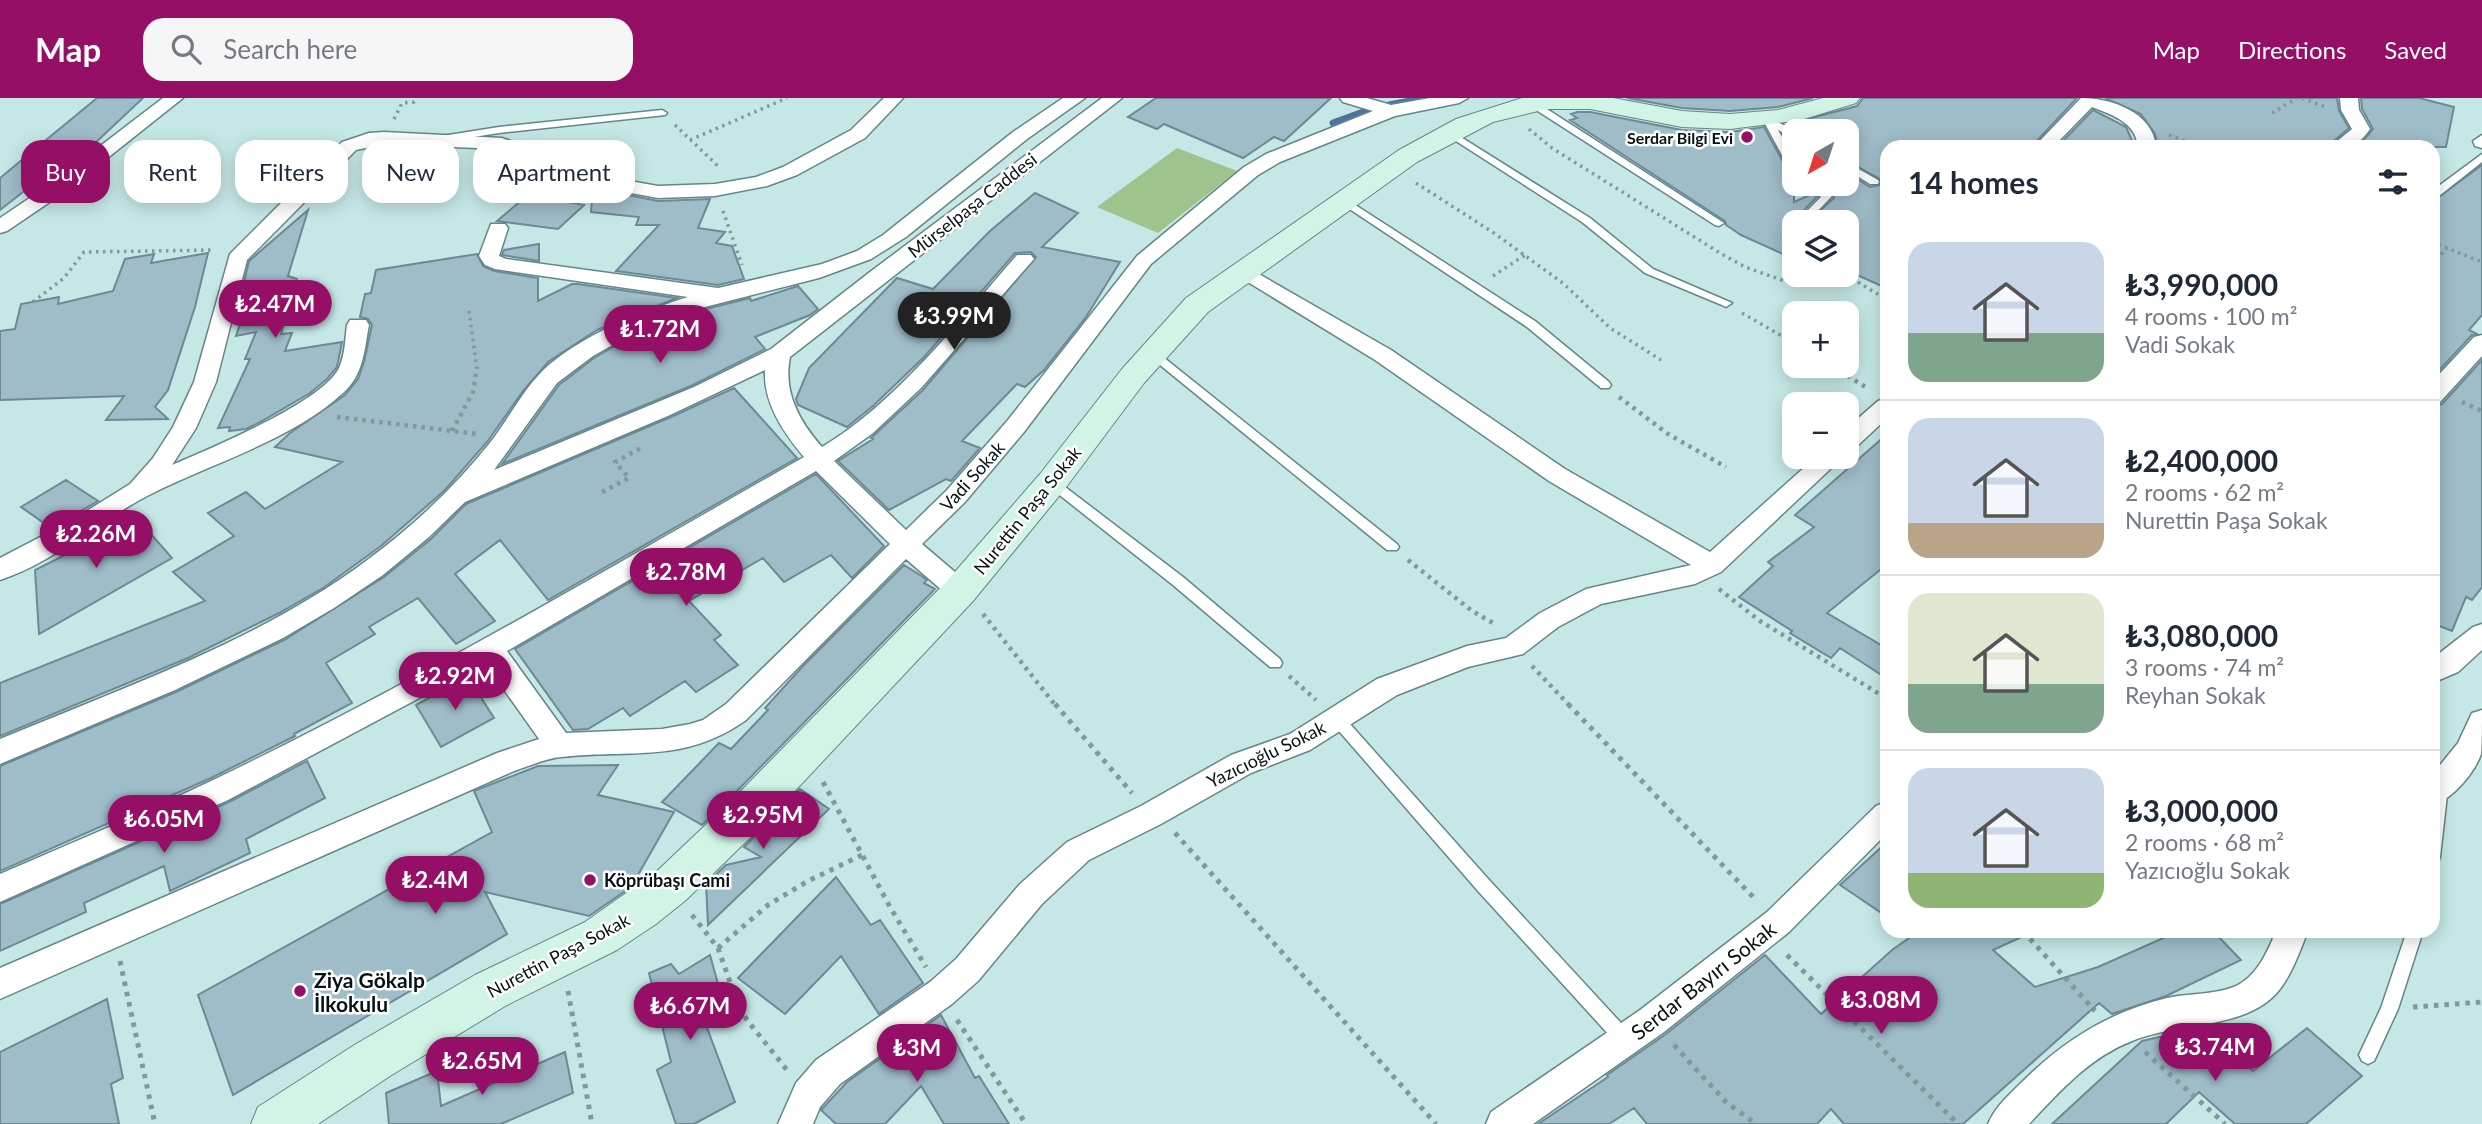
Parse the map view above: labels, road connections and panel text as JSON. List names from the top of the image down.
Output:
{
  "streets": {
    "street": [
      "Mürselpaşa Caddesi",
      "Vadi Sokak",
      "Nurettin Paşa Sokak",
      "Yazıcıoğlu Sokak",
      "Serdar Bayırı Sokak"
    ]
  },
  "places": ["Serdar Bilgi Evi", "Köprübaşı Cami", "Ziya Gökalp İlkokulu"],
  "north": "bottom left",
  "page": {
    "header": "Map",
    "search": "Search here",
    "nav": ["Map", "Directions", "Saved"],
    "map_buttons": ["+", "−"],
    "chip": [
      "Buy",
      "Rent",
      "Filters",
      "New",
      "Apartment"
    ],
    "heading": "14 homes",
    "list": [
      {
        "name": "₺3,990,000",
        "note": "4 rooms · 100 m² · Vadi Sokak"
      },
      {
        "name": "₺2,400,000",
        "note": "2 rooms · 62 m² · Nurettin Paşa Sokak"
      },
      {
        "name": "₺3,080,000",
        "note": "3 rooms · 74 m² · Reyhan Sokak"
      },
      {
        "name": "₺3,000,000",
        "note": "2 rooms · 68 m² · Yazıcıoğlu Sokak"
      }
    ],
    "price": [
      "₺2.47M",
      "₺3.99M",
      "₺1.72M",
      "₺2.26M",
      "₺2.78M",
      "₺2.92M",
      "₺2.95M",
      "₺6.05M",
      "₺2.4M",
      "₺3.08M",
      "₺6.67M",
      "₺3.74M",
      "₺3M",
      "₺2.65M"
    ]
  }
}
